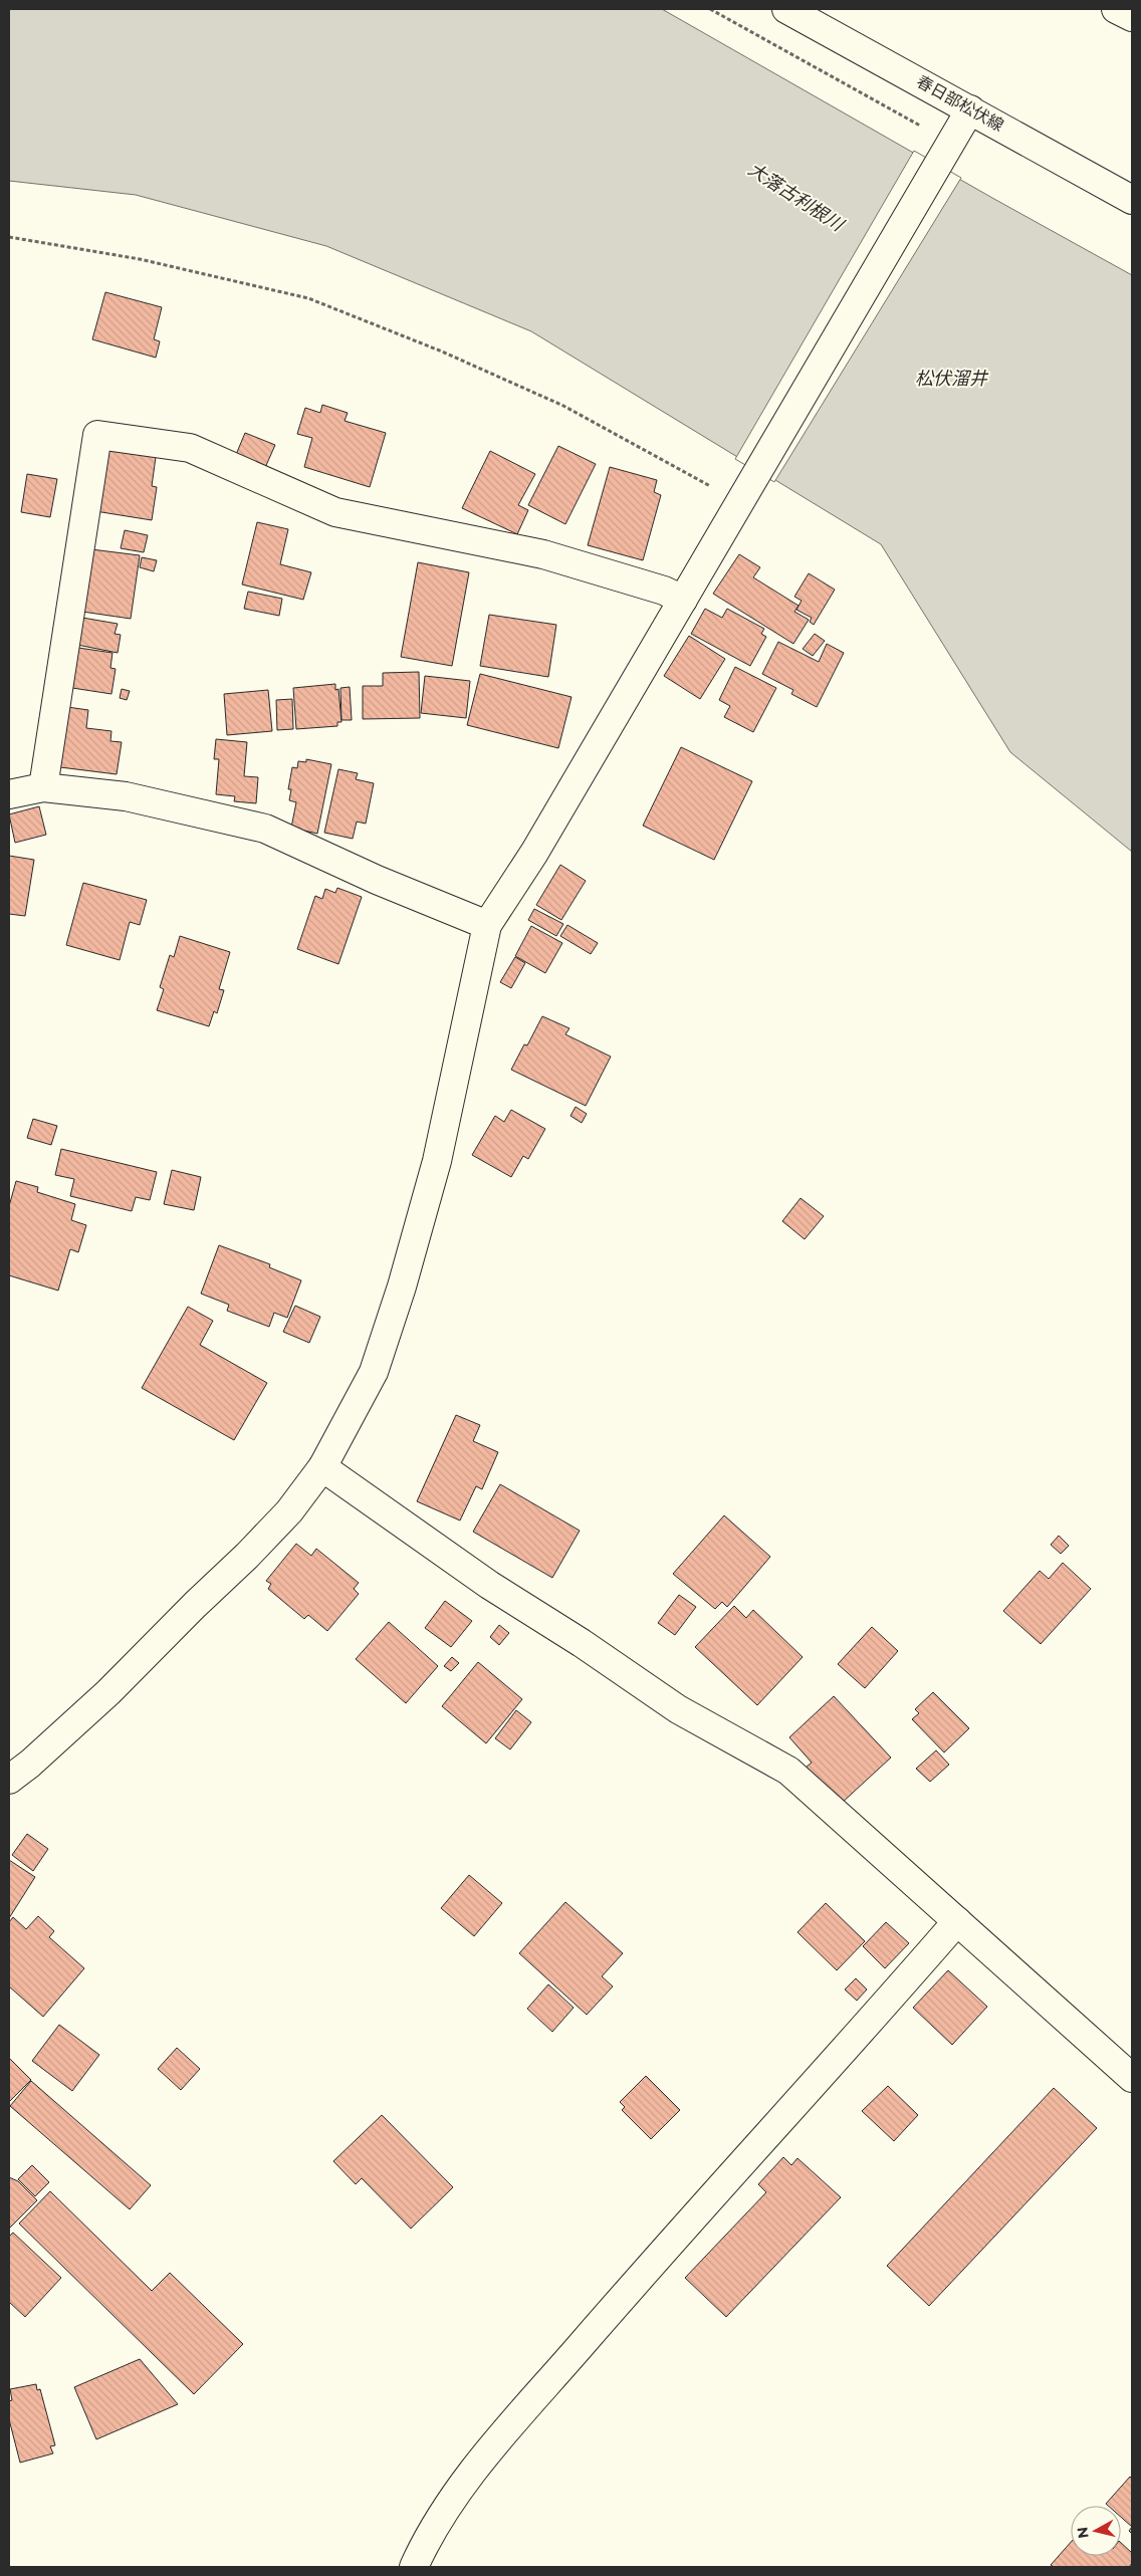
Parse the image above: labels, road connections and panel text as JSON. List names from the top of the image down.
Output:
{
  "streets": {
    "street": ["春日部松伏線"]
  },
  "water": ["大落古利根川", "松伏溜井"],
  "north": "left"
}
